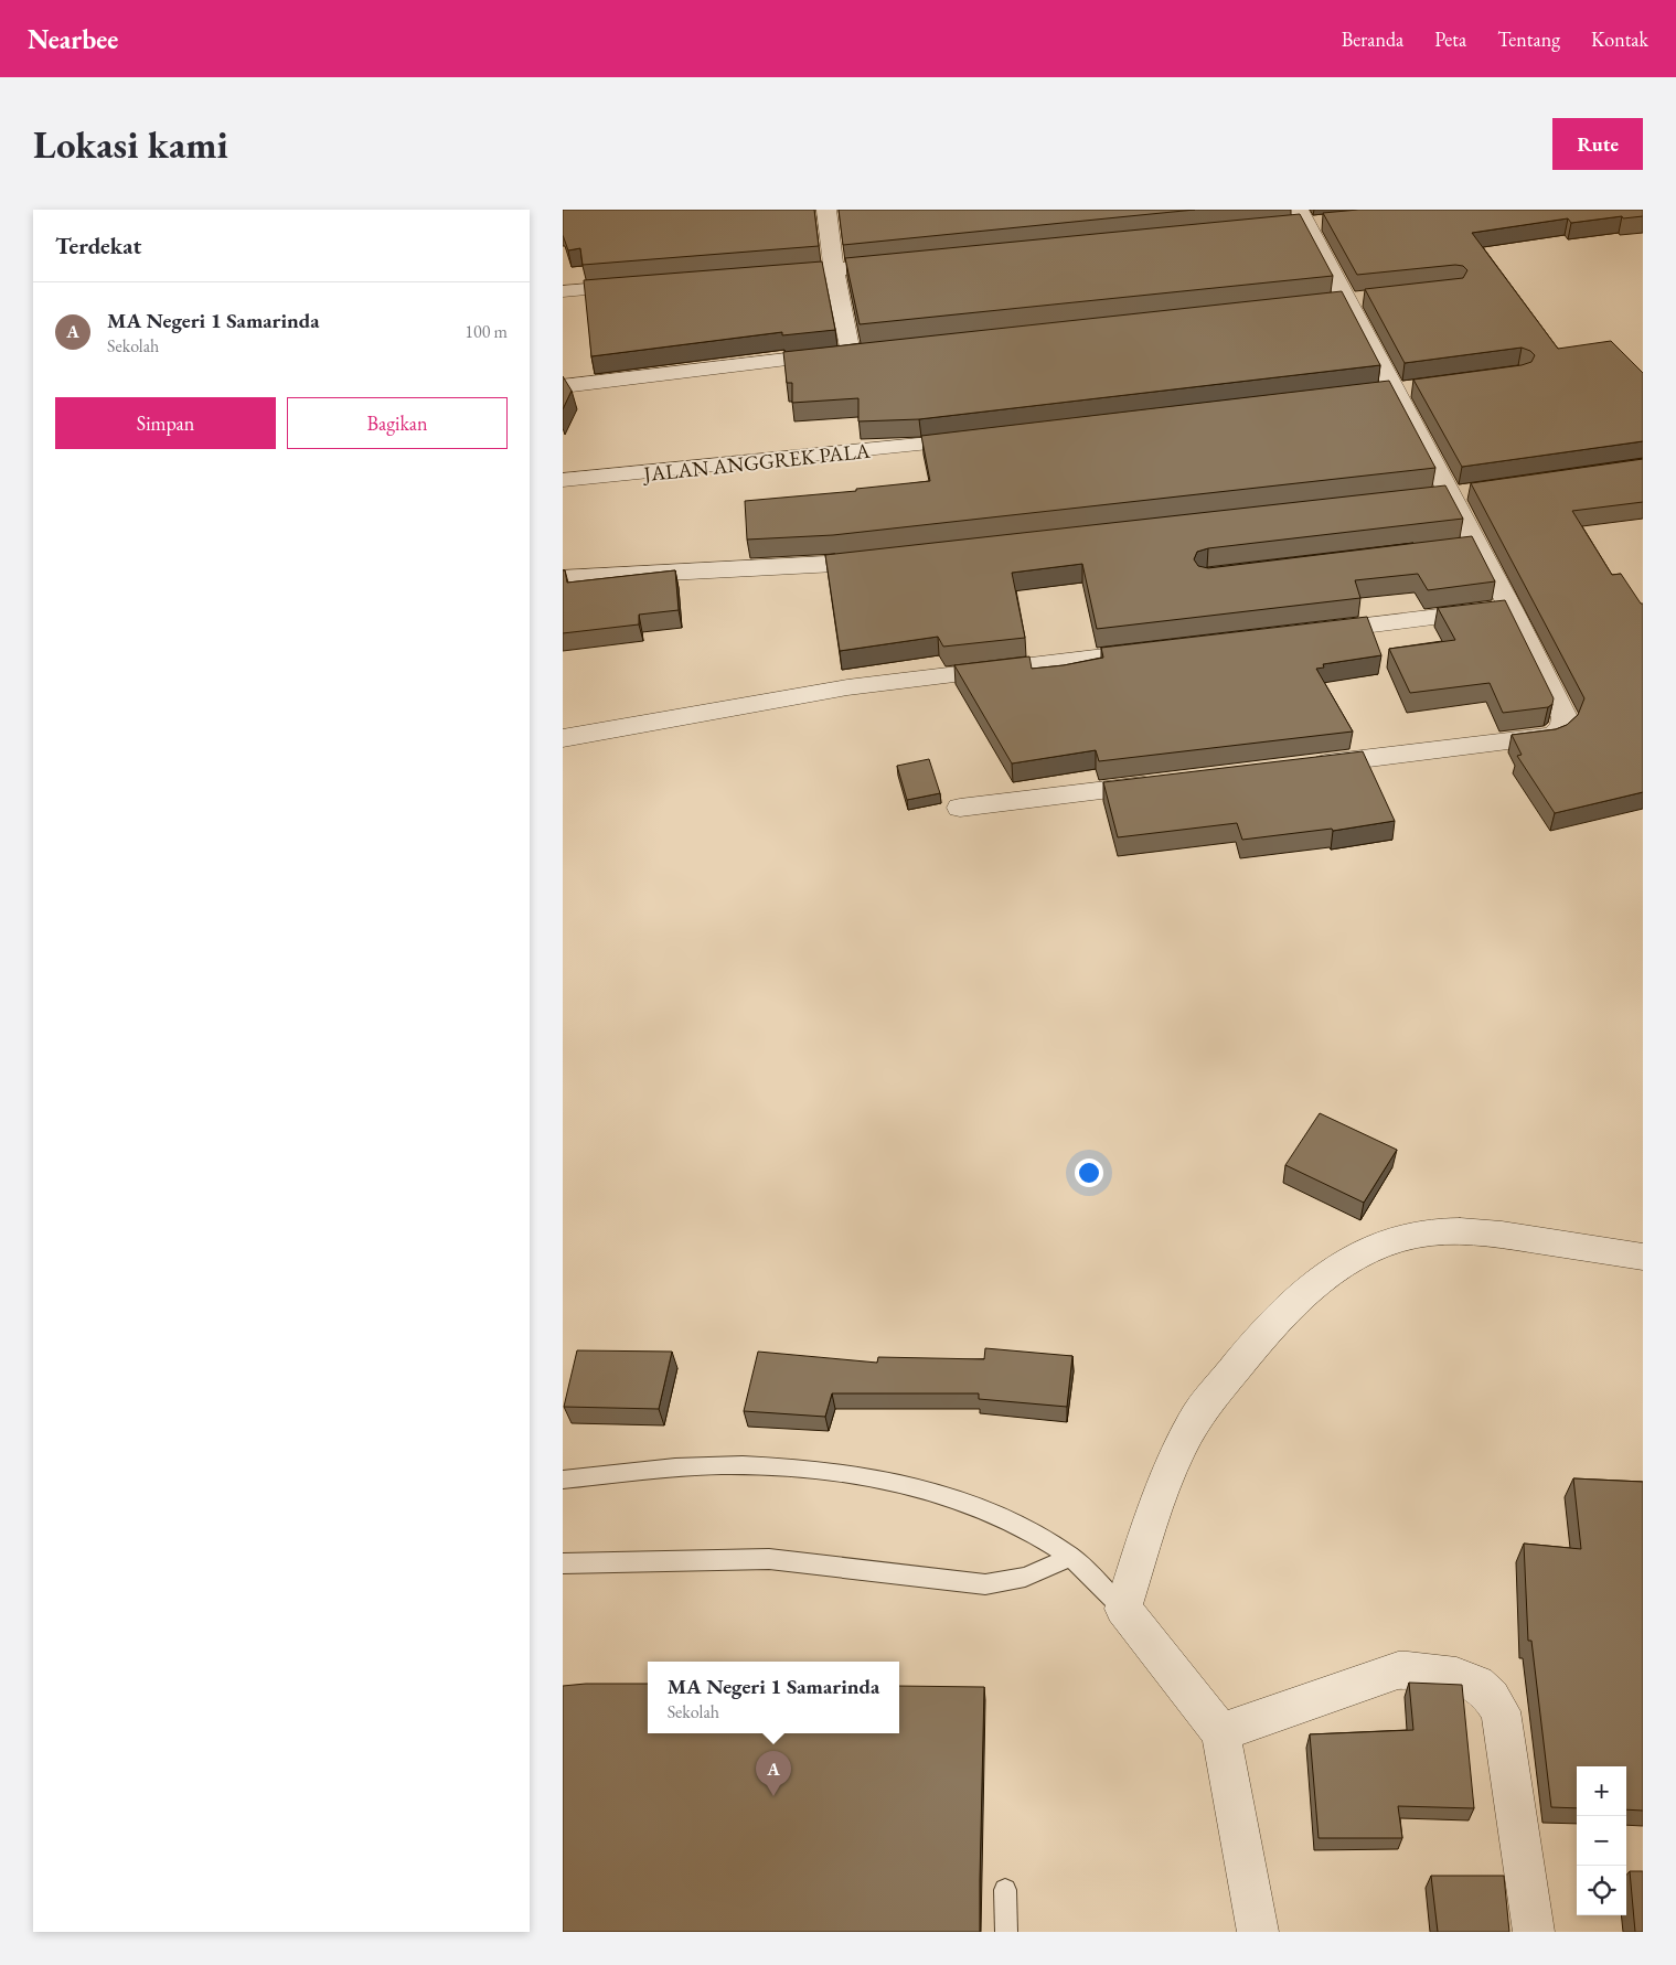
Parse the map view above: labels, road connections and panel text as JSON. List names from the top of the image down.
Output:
{
  "streets": {
    "street": ["JALAN ANGGREK PALA"]
  },
  "page": {
    "header": "Nearbee",
    "nav": [
      "Beranda",
      "Peta",
      "Tentang",
      "Kontak"
    ],
    "buttons": [
      "Rute",
      ["Simpan", "Bagikan"]
    ],
    "title": "Lokasi kami",
    "heading": "Terdekat",
    "list": [
      {
        "mark": "A",
        "name": "MA Negeri 1 Samarinda",
        "note": "Sekolah",
        "value": "100 m"
      }
    ],
    "popup": ["MA Negeri 1 Samarinda", "Sekolah"],
    "pins": "A",
    "map_buttons": ["+", "−"]
  }
}
